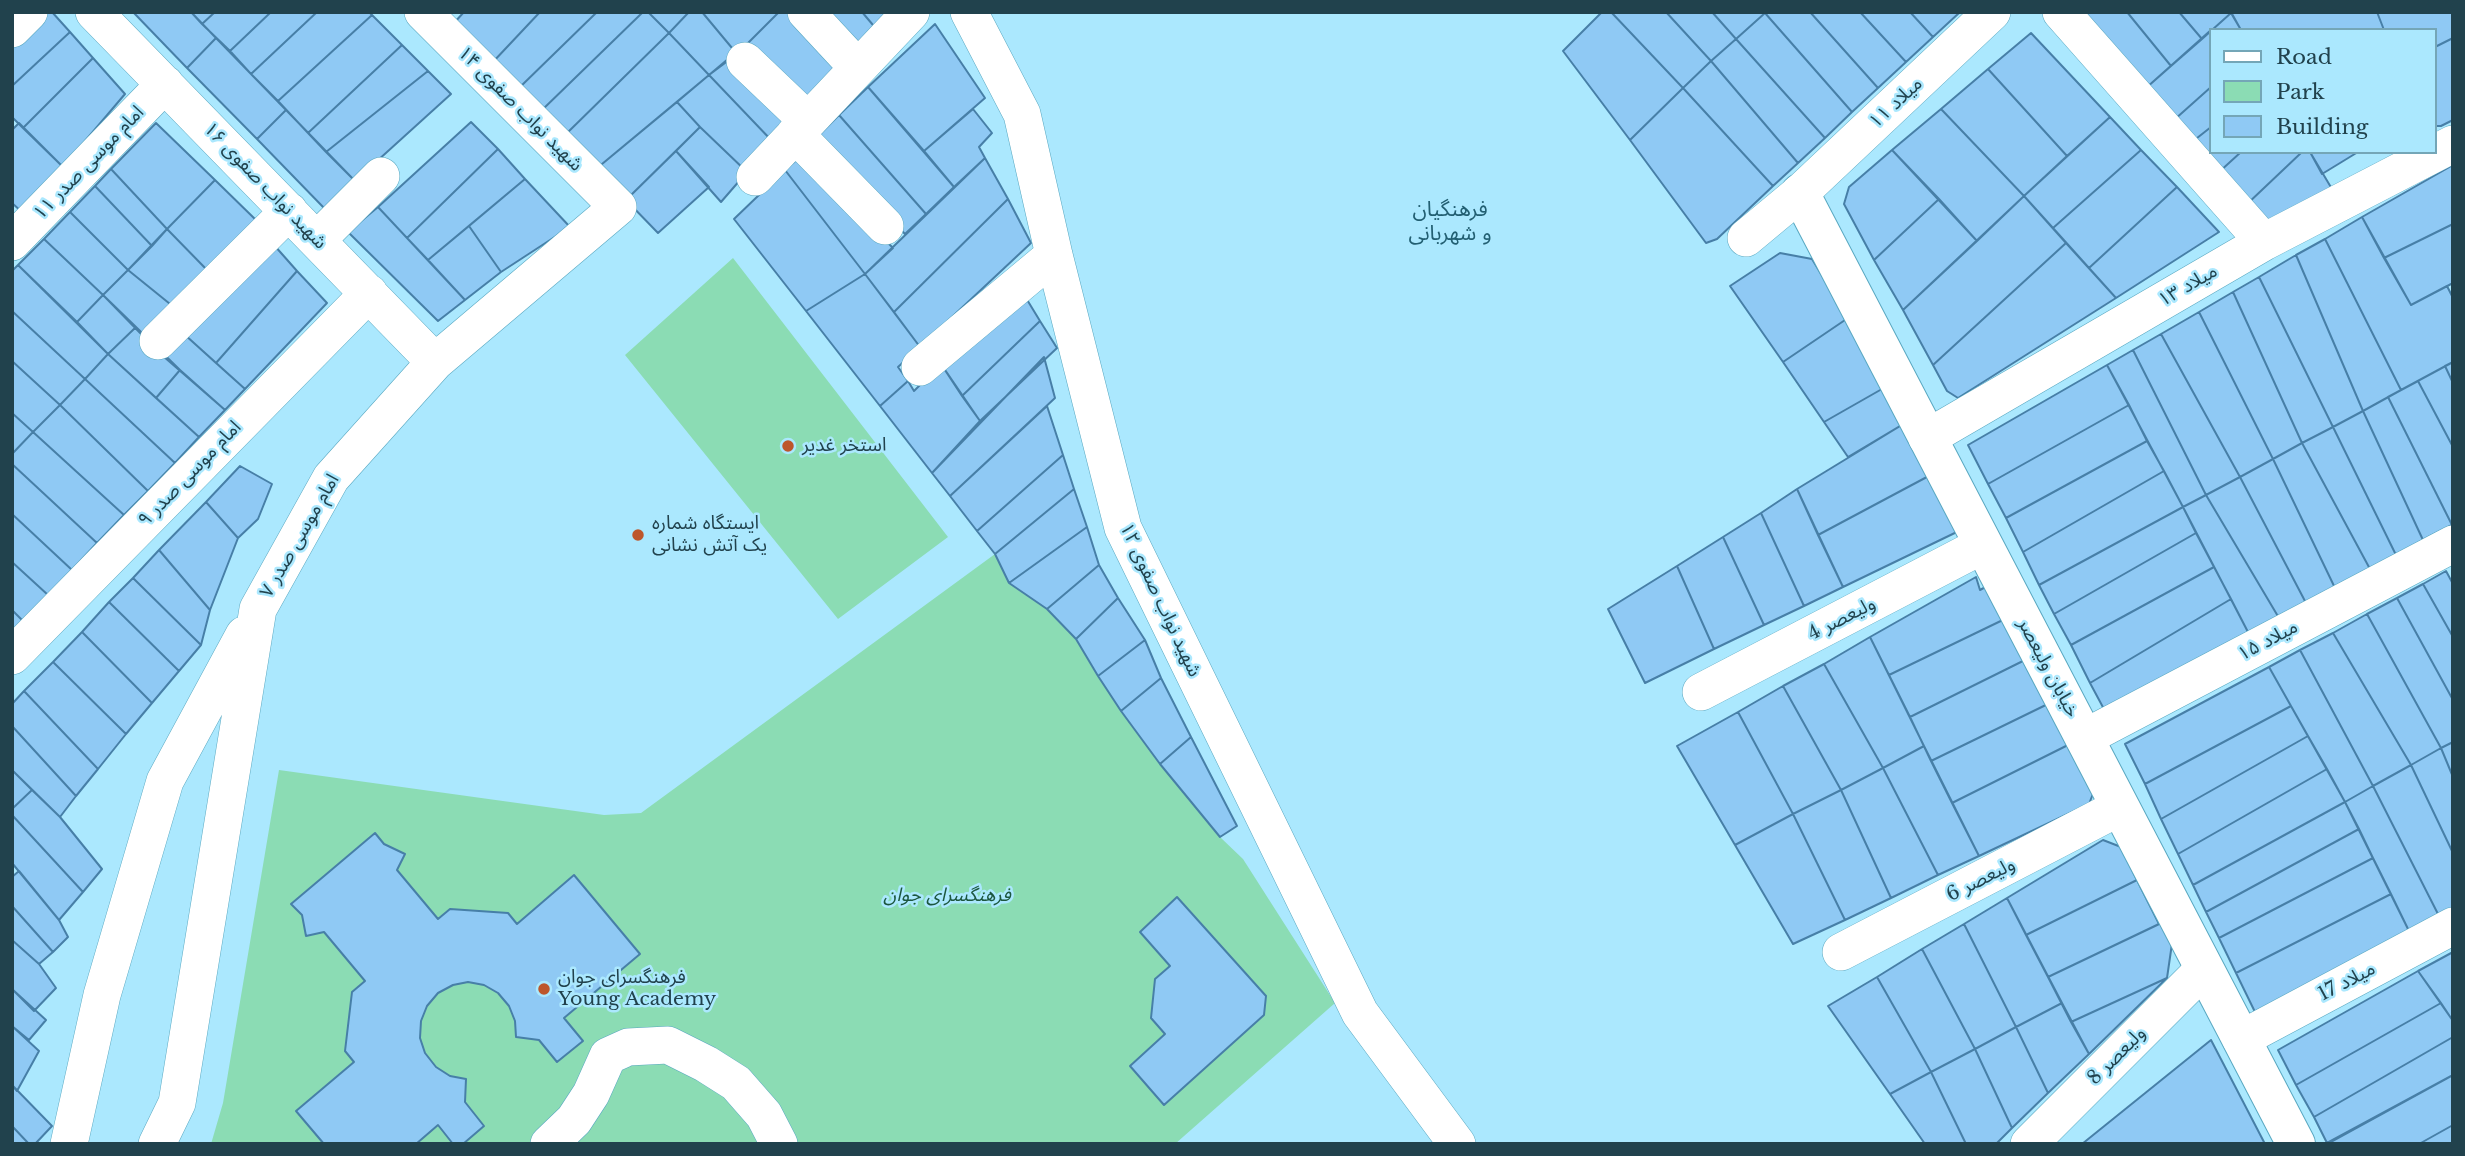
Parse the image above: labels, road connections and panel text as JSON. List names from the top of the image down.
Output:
{
  "streets": {
    "street": [
      "میلاد ۱۱",
      "شهید نواب صفوی ۱۴",
      "امام موسی صدر ۱۱",
      "شهید نواب صفوی ۱۶",
      "میلاد ۱۳",
      "امام موسی صدر ۹",
      "امام موسی صدر ۷",
      "شهید نواب صفوی ۱۲",
      "ولیعصر 4",
      "میلاد ۱۵",
      "خیابان ولیعصر",
      "ولیعصر 6",
      "میلاد 17",
      "ولیعصر 8"
    ]
  },
  "crossings": [
    ["میلاد ۱۱", "خیابان ولیعصر"],
    ["شهید نواب صفوی ۱۴", "امام موسی صدر ۷"],
    ["امام موسی صدر ۱۱", "شهید نواب صفوی ۱۶"],
    ["شهید نواب صفوی ۱۶", "امام موسی صدر ۹"],
    ["شهید نواب صفوی ۱۶", "امام موسی صدر ۷"],
    ["میلاد ۱۳", "خیابان ولیعصر"],
    ["ولیعصر 4", "خیابان ولیعصر"],
    ["میلاد ۱۵", "خیابان ولیعصر"],
    ["خیابان ولیعصر", "ولیعصر 6"],
    ["خیابان ولیعصر", "میلاد 17"],
    ["خیابان ولیعصر", "ولیعصر 8"]
  ],
  "districts": ["فرهنگیان و شهربانی"],
  "parks": ["فرهنگسرای جوان"],
  "places": ["استخر غدیر", "ایستگاه شماره یک آتش نشانی", "فرهنگسرای جوان Young Academy"],
  "legend": ["Road", "Park", "Building"]
}
